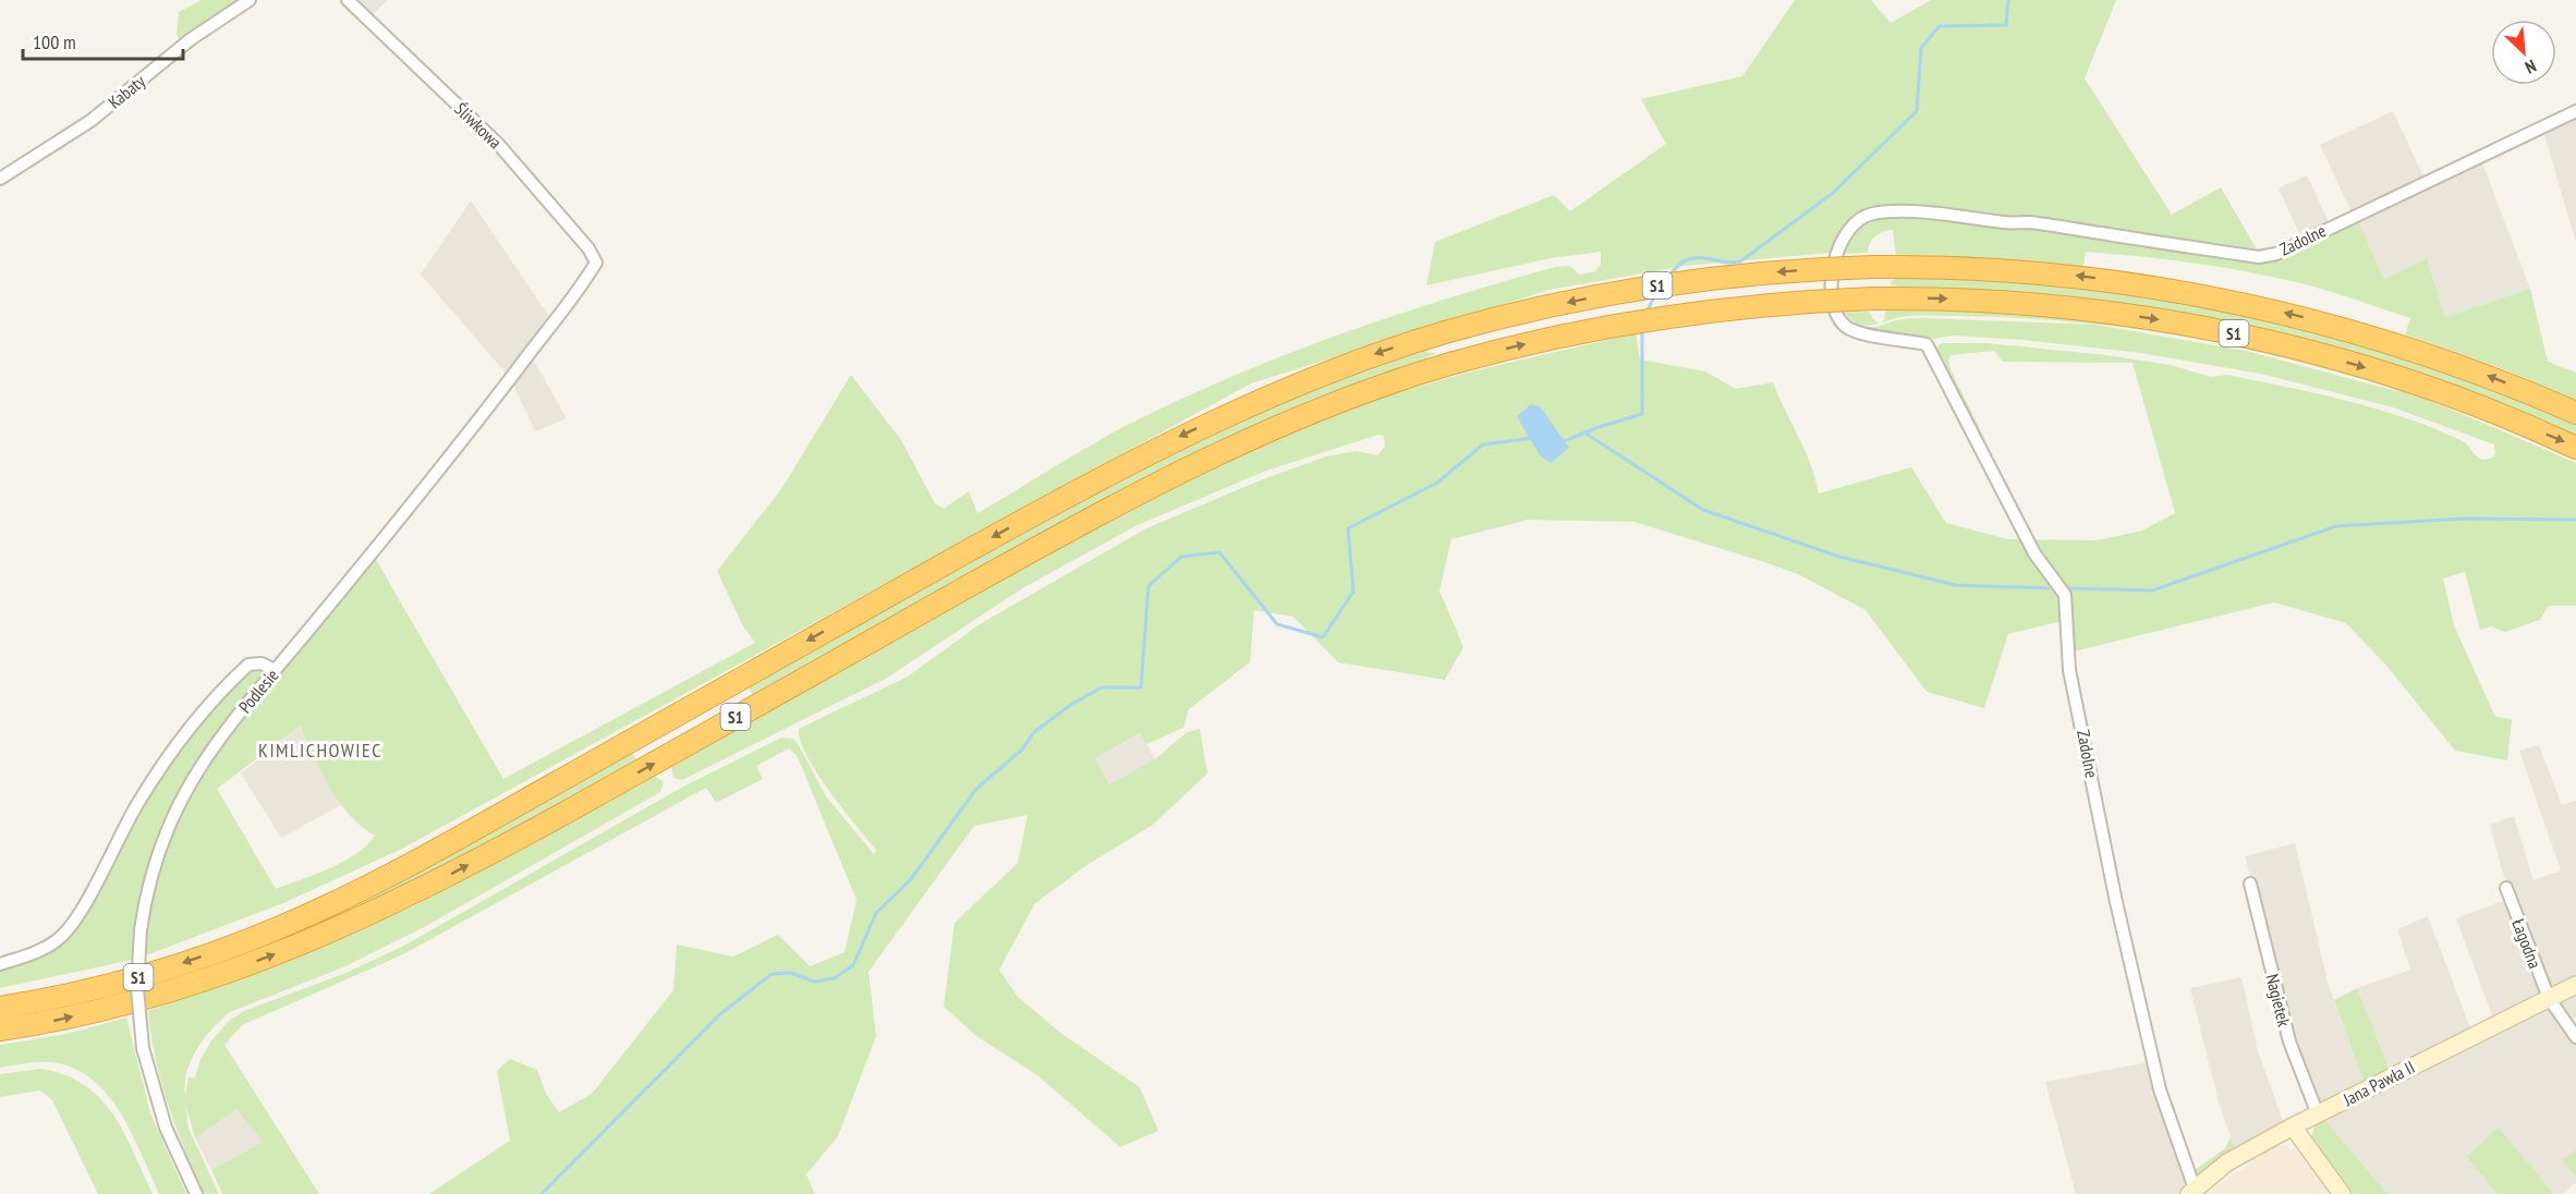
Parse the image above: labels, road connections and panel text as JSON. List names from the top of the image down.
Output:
{
  "streets": {
    "highway": ["S1"],
    "street": [
      "Kabaty",
      "Śliwkowa",
      "Zadolne",
      "Podlesie",
      "Łagodna",
      "Nagietek",
      "Jana Pawła II"
    ]
  },
  "crossings": [
    ["Śliwkowa", "Podlesie"],
    ["Zadolne", "Jana Pawła II"],
    ["Łagodna", "Jana Pawła II"],
    ["Nagietek", "Jana Pawła II"]
  ],
  "districts": ["KIMLICHOWIEC"],
  "scale_bar": "100 m",
  "north": "bottom right"
}
